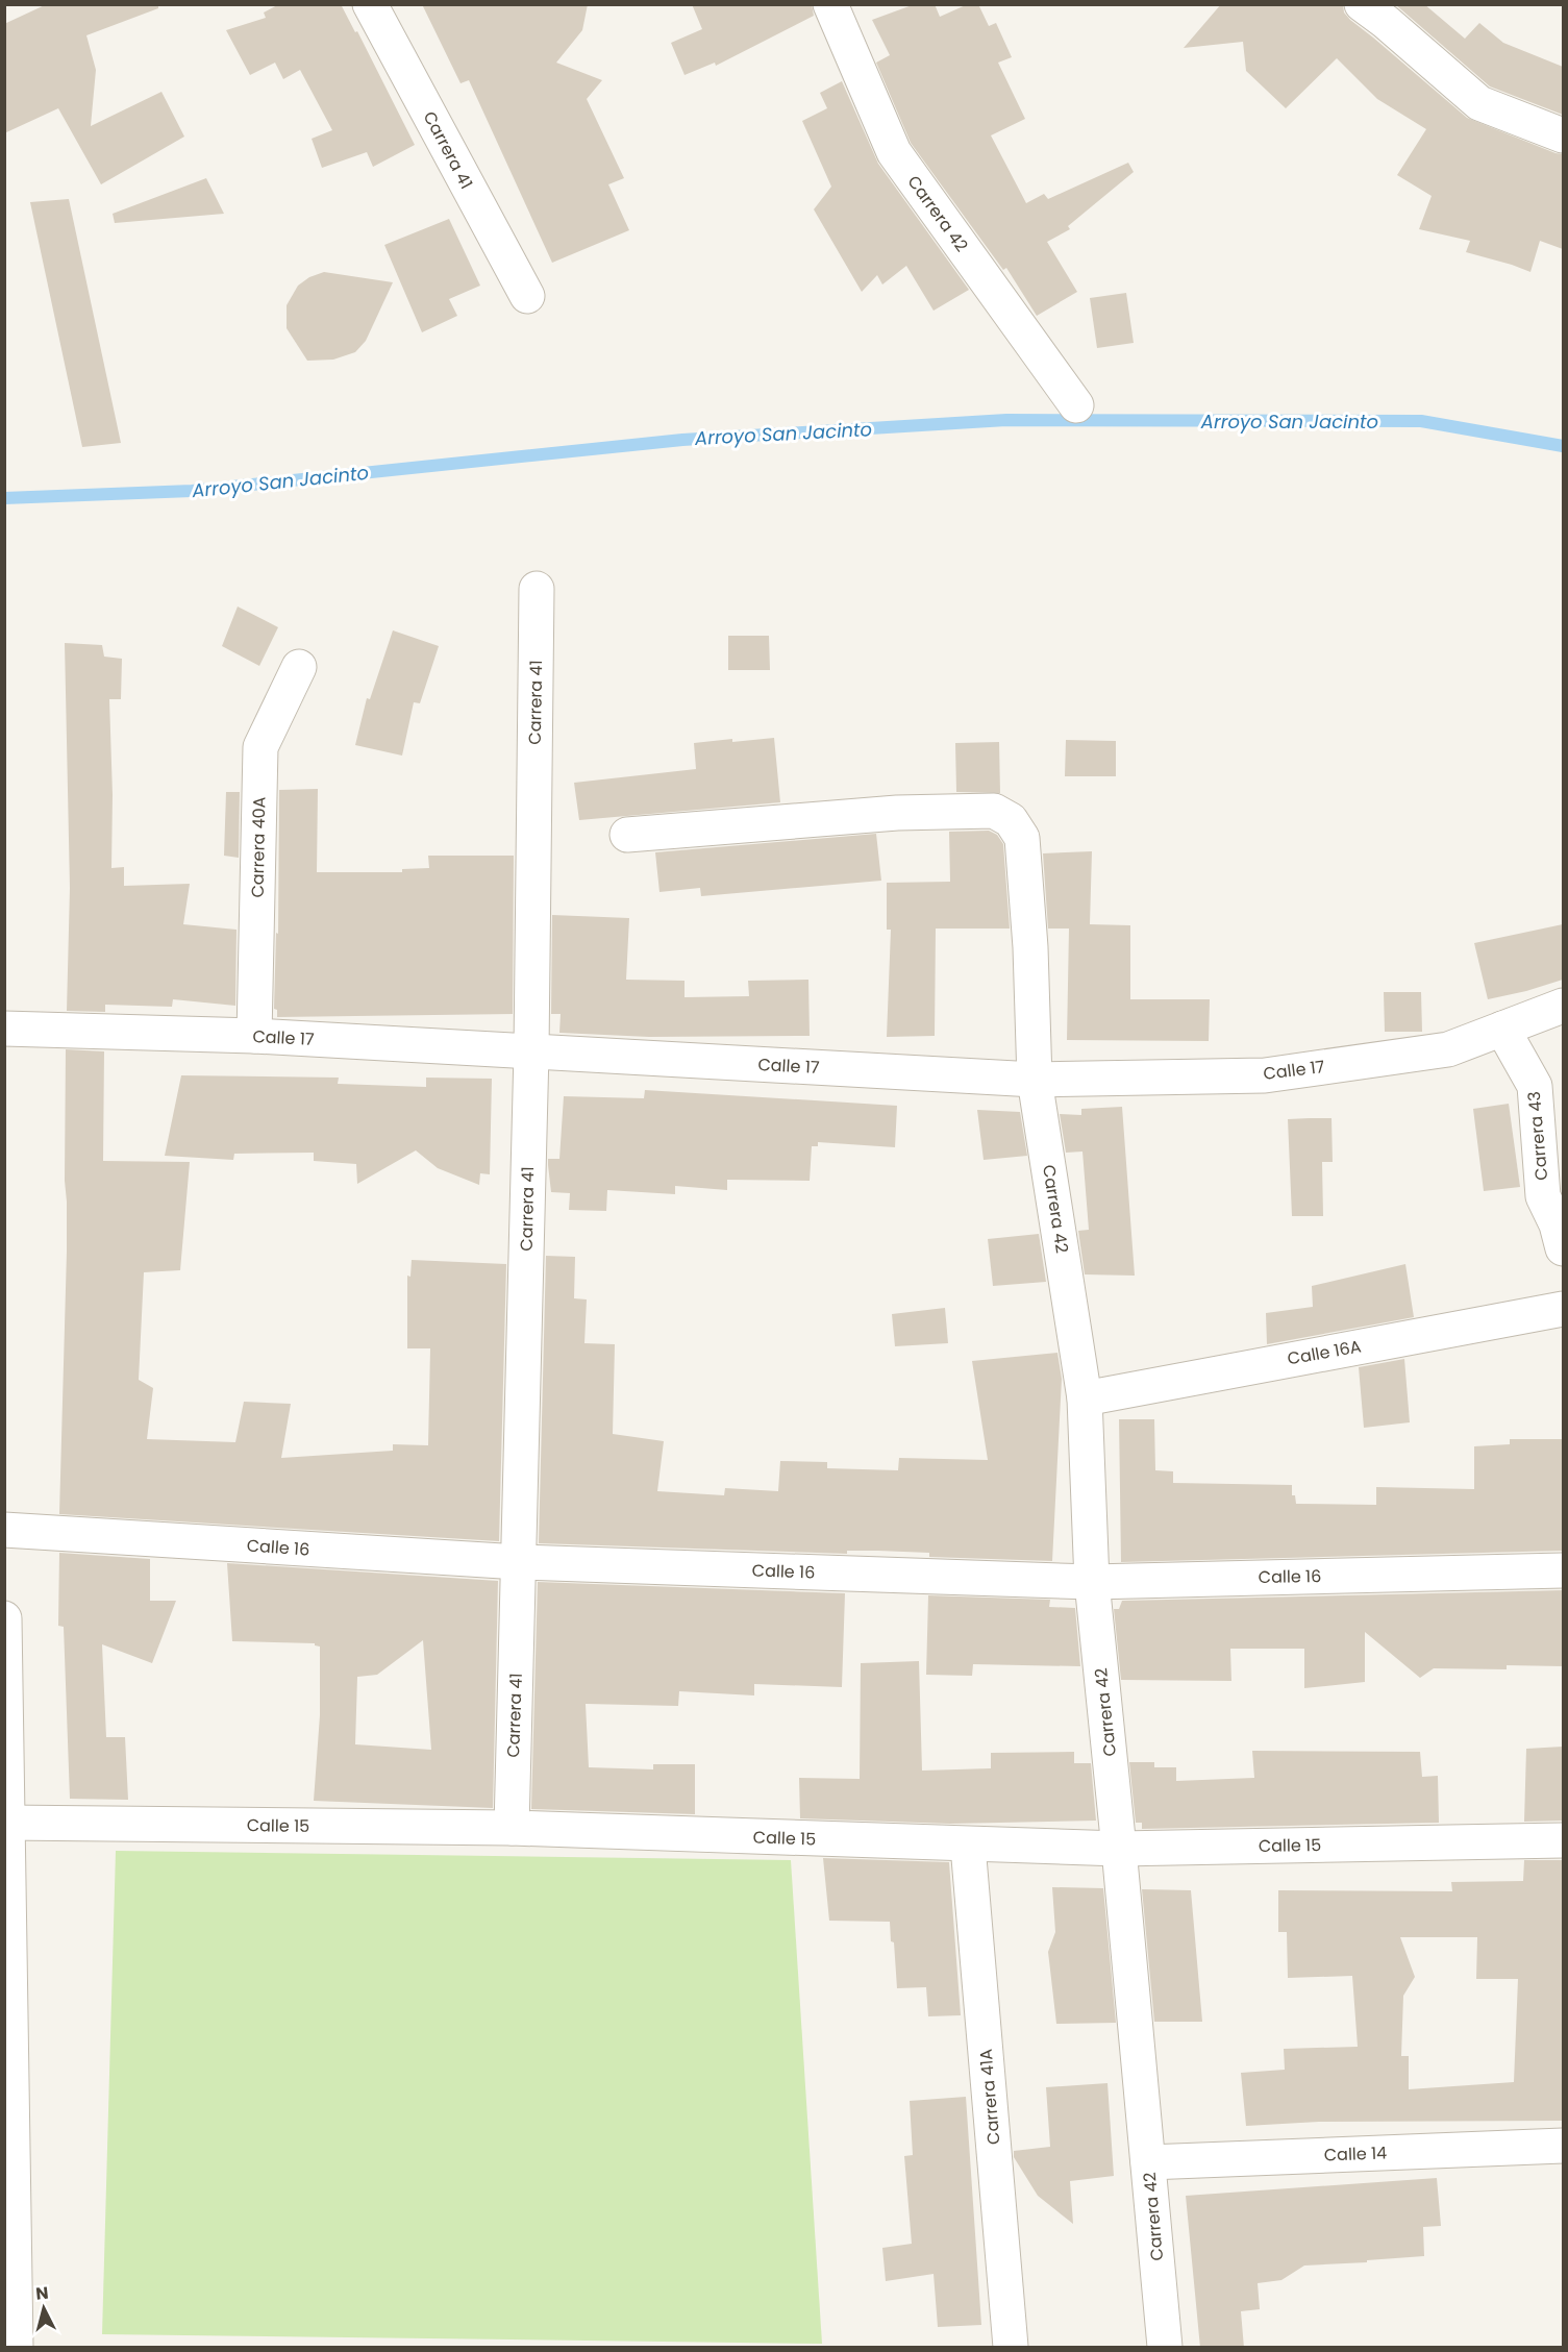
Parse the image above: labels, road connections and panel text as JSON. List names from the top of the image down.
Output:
{
  "streets": {
    "street": [
      "Carrera 41",
      "Carrera 42",
      "Carrera 40A",
      "Calle 17",
      "Carrera 43",
      "Calle 16A",
      "Calle 16",
      "Calle 15",
      "Carrera 41A",
      "Calle 14"
    ]
  },
  "crossings": [
    ["Carrera 41", "Calle 17"],
    ["Carrera 41", "Calle 16"],
    ["Carrera 41", "Calle 15"],
    ["Carrera 42", "Calle 17"],
    ["Carrera 42", "Calle 16A"],
    ["Carrera 42", "Calle 16"],
    ["Carrera 42", "Calle 15"],
    ["Carrera 42", "Calle 14"],
    ["Carrera 40A", "Calle 17"],
    ["Calle 17", "Carrera 43"],
    ["Calle 15", "Carrera 41A"]
  ],
  "water": ["Arroyo San Jacinto"],
  "north": "top"
}
